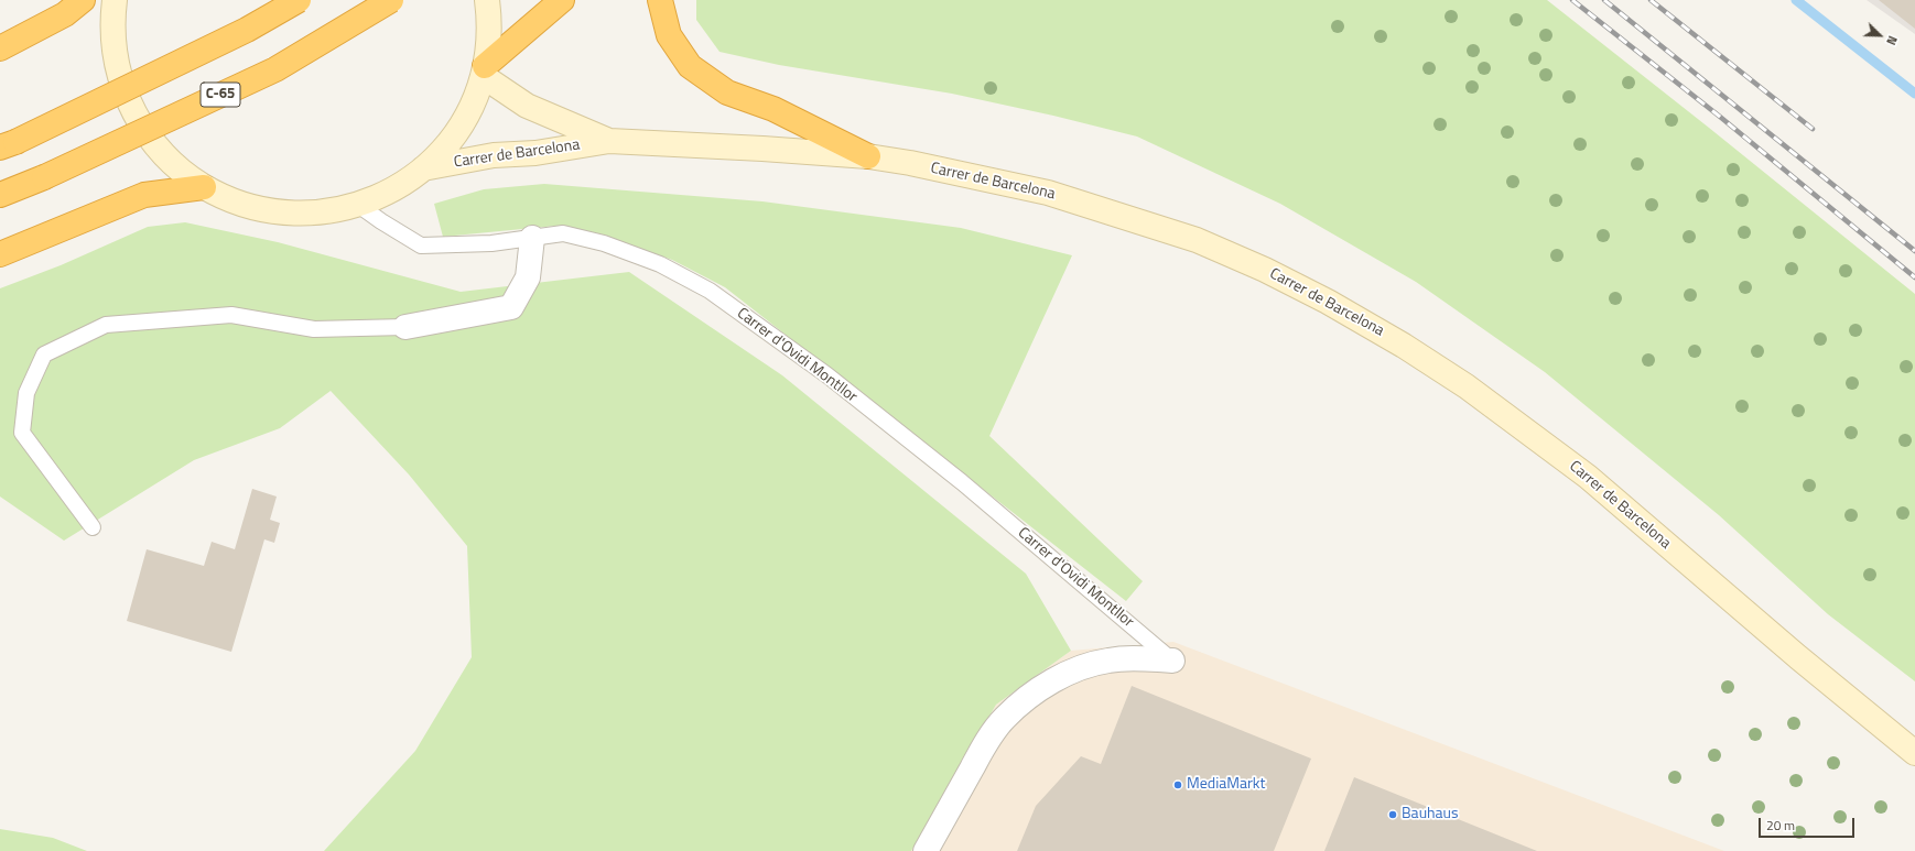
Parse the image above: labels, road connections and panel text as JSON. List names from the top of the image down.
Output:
{
  "streets": {
    "highway": ["C-65"],
    "main road": ["Carrer de Barcelona"],
    "lane": ["Carrer d'Ovidi Montllor"]
  },
  "places": ["MediaMarkt", "Bauhaus"],
  "scale_bar": "20 m",
  "north": "bottom right"
}
